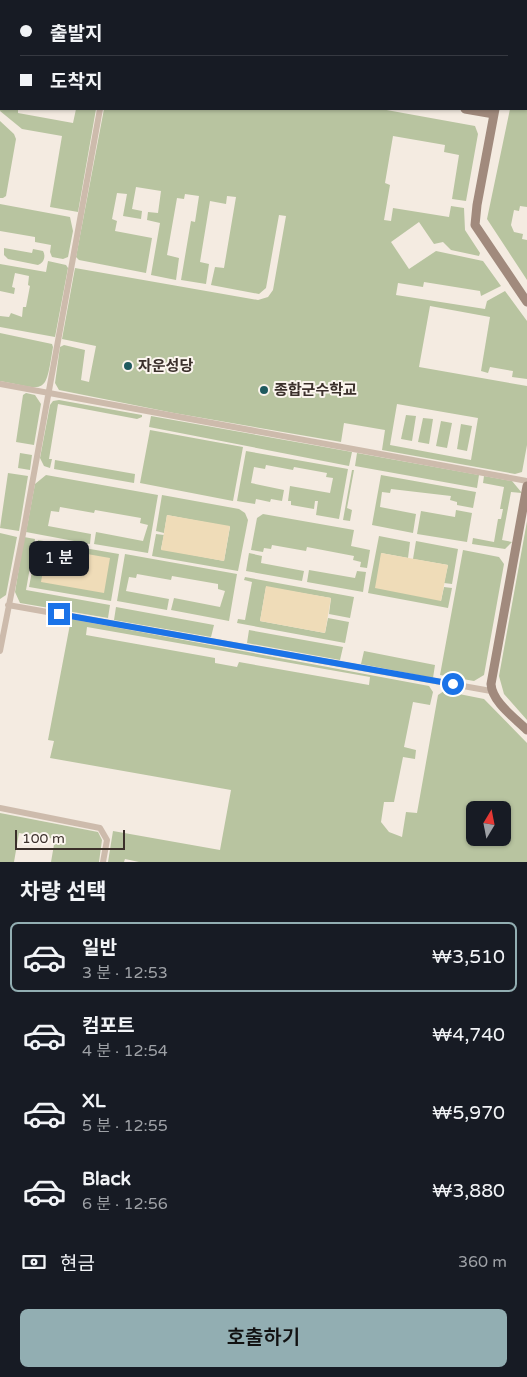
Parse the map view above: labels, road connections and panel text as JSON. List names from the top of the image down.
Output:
{
  "places": ["자운성당", "종합군수학교"],
  "scale_bar": "100 m",
  "north": "top",
  "page": {
    "banner": ["출발지", "도착지"],
    "bubble": "1 분",
    "scale": "100 m",
    "heading": "차량 선택",
    "list": [
      {
        "name": "일반",
        "note": "3 분 · 12:53",
        "value": "₩3,510"
      },
      {
        "name": "컴포트",
        "note": "4 분 · 12:54",
        "value": "₩4,740"
      },
      {
        "name": "XL",
        "note": "5 분 · 12:55",
        "value": "₩5,970"
      },
      {
        "name": "Black",
        "note": "6 분 · 12:56",
        "value": "₩3,880"
      }
    ],
    "pay": ["현금", "360 m"],
    "buttons": "호출하기"
  }
}
